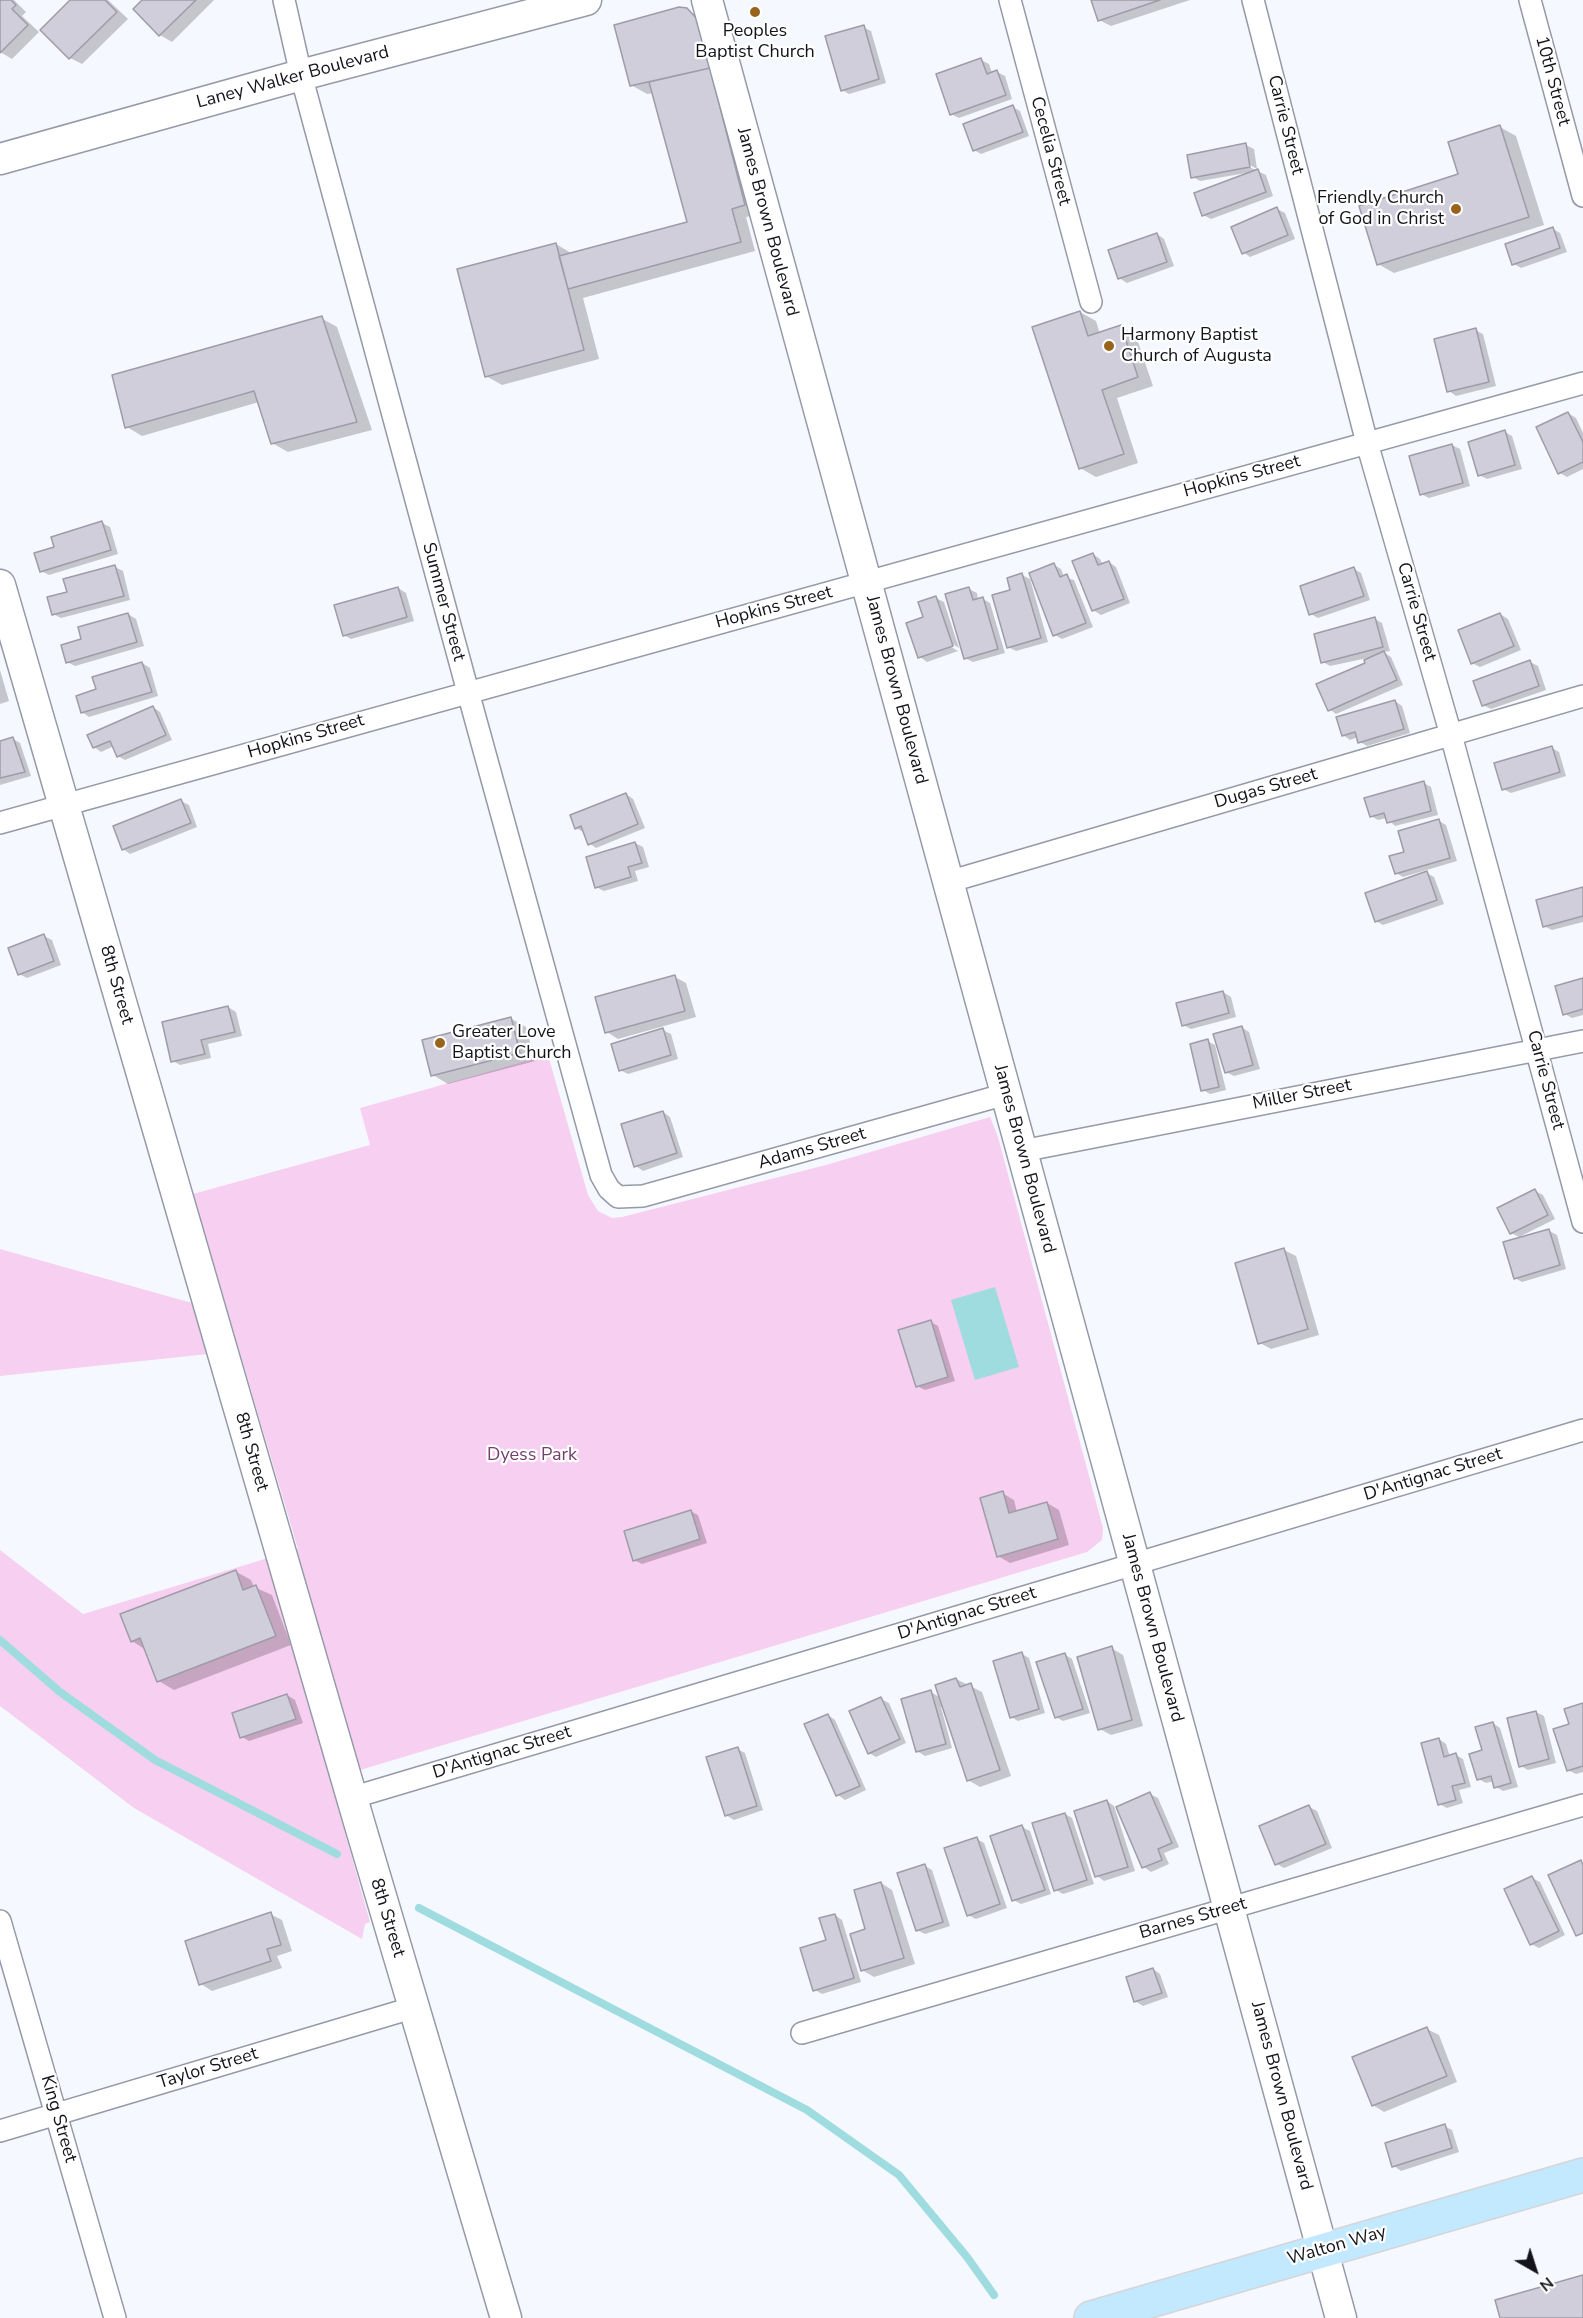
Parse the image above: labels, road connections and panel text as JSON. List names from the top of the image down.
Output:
{
  "streets": {
    "main road": ["Walton Way"],
    "street": [
      "Laney Walker Boulevard",
      "10th Street",
      "Carrie Street",
      "Cecelia Street",
      "James Brown Boulevard",
      "Hopkins Street",
      "Summer Street",
      "Dugas Street",
      "8th Street",
      "Miller Street",
      "Adams Street",
      "D'Antignac Street",
      "Barnes Street",
      "Taylor Street",
      "King Street"
    ]
  },
  "crossings": [
    ["Laney Walker Boulevard", "Summer Street"],
    ["Carrie Street", "Hopkins Street"],
    ["Carrie Street", "Dugas Street"],
    ["Carrie Street", "Miller Street"],
    ["James Brown Boulevard", "Hopkins Street"],
    ["James Brown Boulevard", "Dugas Street"],
    ["James Brown Boulevard", "Miller Street"],
    ["James Brown Boulevard", "Adams Street"],
    ["James Brown Boulevard", "D'Antignac Street"],
    ["James Brown Boulevard", "Barnes Street"],
    ["James Brown Boulevard", "Walton Way"],
    ["Hopkins Street", "Summer Street"],
    ["Hopkins Street", "8th Street"],
    ["Summer Street", "Adams Street"],
    ["8th Street", "D'Antignac Street"],
    ["8th Street", "Taylor Street"],
    ["Taylor Street", "King Street"]
  ],
  "parks": ["Dyess Park"],
  "places": [
    "Peoples Baptist Church",
    "Friendly Church of God in Christ",
    "Harmony Baptist Church of Augusta",
    "Greater Love Baptist Church"
  ],
  "north": "bottom right"
}
